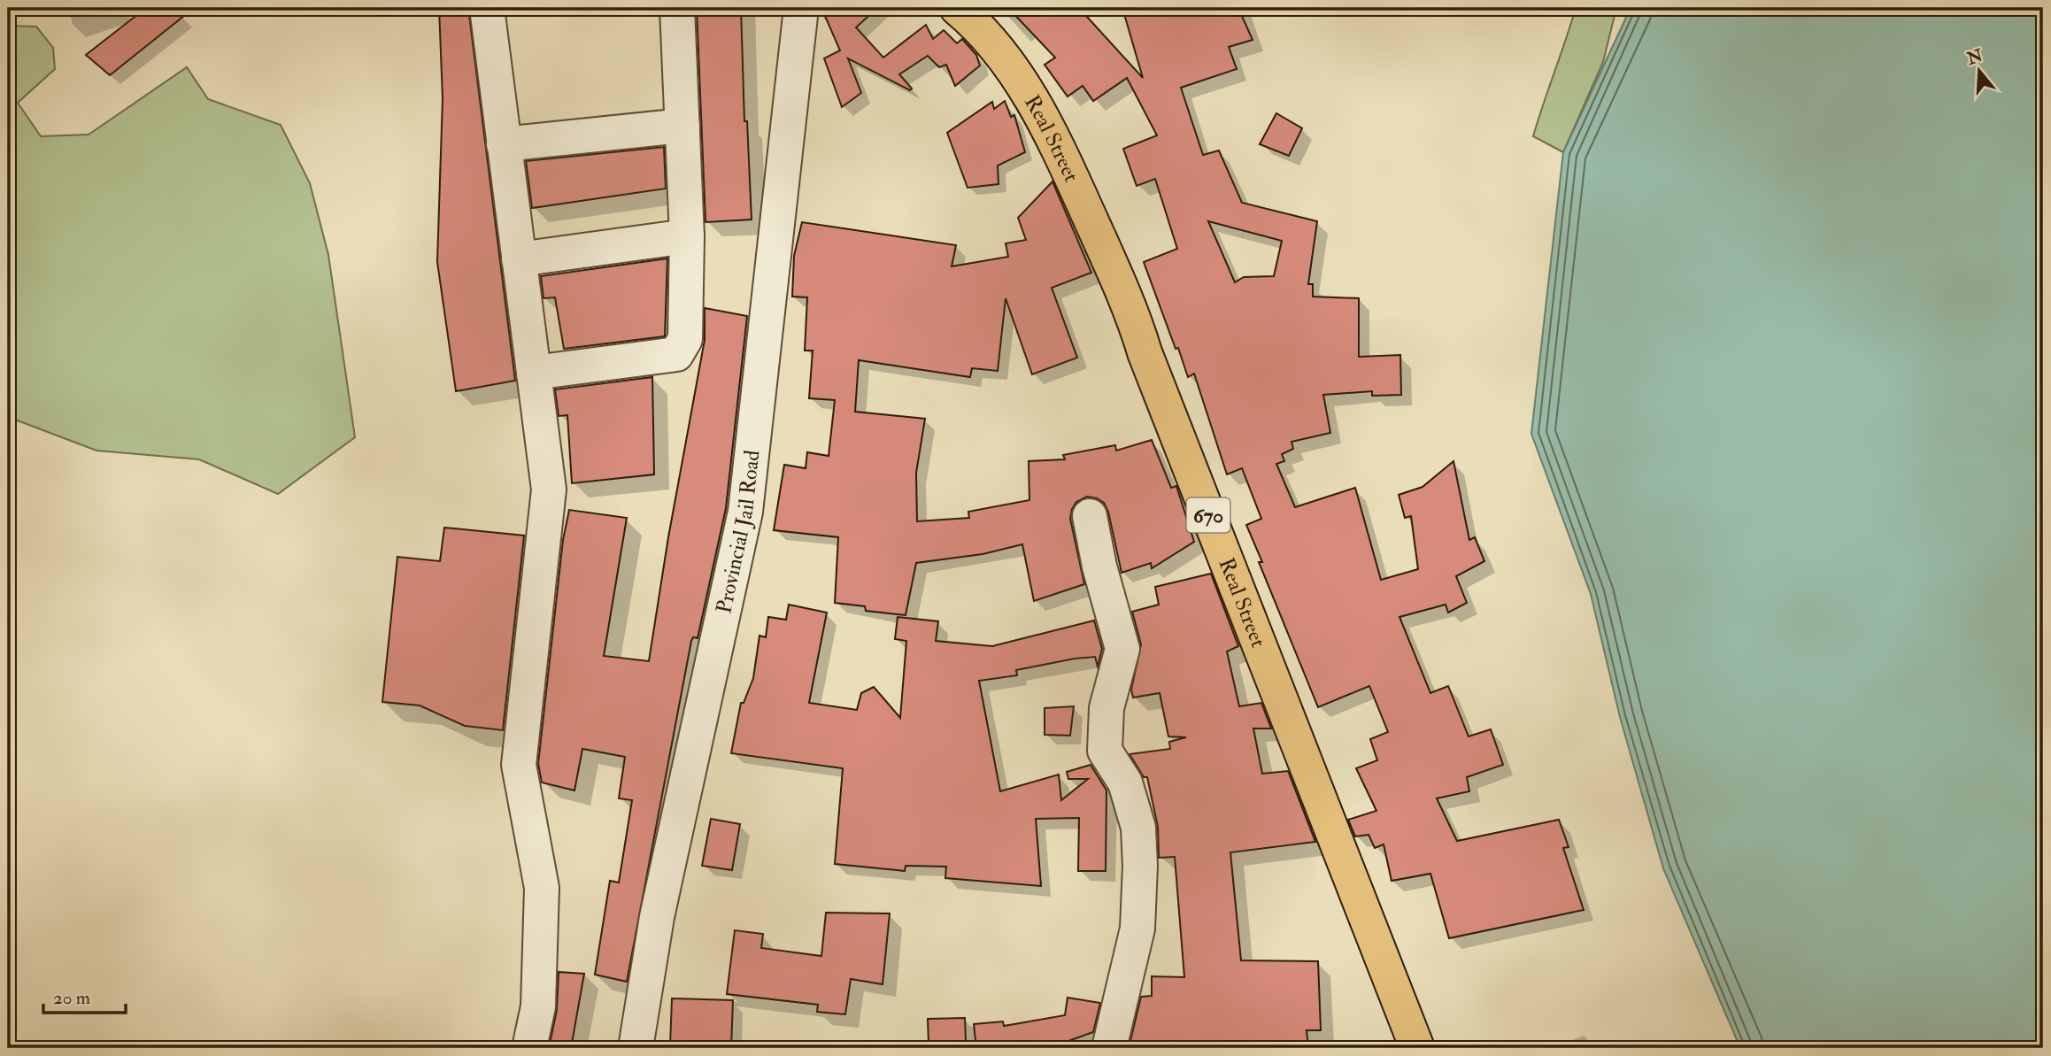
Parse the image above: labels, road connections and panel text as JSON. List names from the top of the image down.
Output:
{
  "streets": {
    "main road": ["Real Street", "670"],
    "street": ["Provincial Jail Road"]
  },
  "scale_bar": "20 m",
  "north": "top"
}
